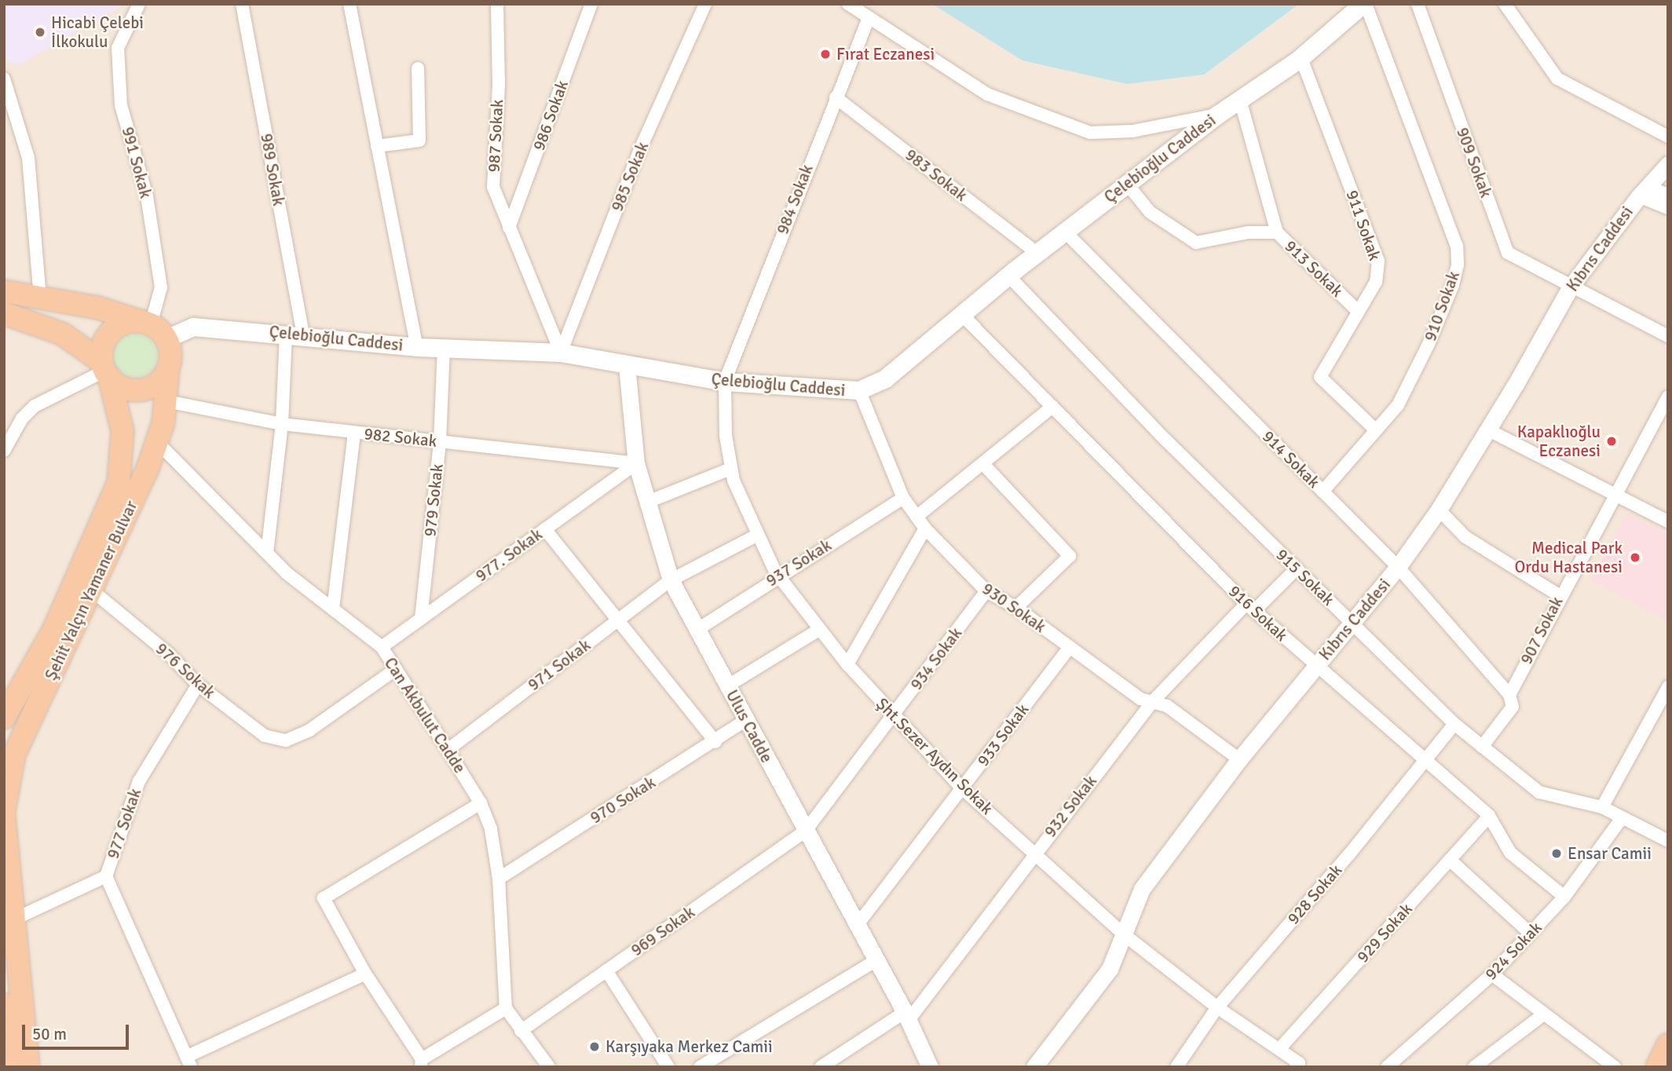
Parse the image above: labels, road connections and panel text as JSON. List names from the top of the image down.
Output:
{
  "streets": {
    "highway": ["Şehit Yalçın Yamaner Bulvar"],
    "main road": ["Çelebioğlu Caddesi"],
    "street": [
      "986 Sokak",
      "987 Sokak",
      "991 Sokak",
      "909 Sokak",
      "989 Sokak",
      "983 Sokak",
      "985 Sokak",
      "984 Sokak",
      "911 Sokak",
      "Kıbrıs Caddesi",
      "913 Sokak",
      "910 Sokak",
      "982 Sokak",
      "914 Sokak",
      "979 Sokak",
      "977. Sokak",
      "937 Sokak",
      "915 Sokak",
      "930 Sokak",
      "916 Sokak",
      "907 Sokak",
      "934 Sokak",
      "971 Sokak",
      "976 Sokak",
      "Can Akbulut Cadde",
      "Ulus Cadde",
      "933 Sokak",
      "Şht.Sezer Aydın Sokak",
      "970 Sokak",
      "932 Sokak",
      "977 Sokak",
      "928 Sokak",
      "969 Sokak",
      "929 Sokak",
      "924 Sokak"
    ]
  },
  "crossings": [
    ["986 Sokak", "987 Sokak"],
    ["987 Sokak", "Çelebioğlu Caddesi"],
    ["987 Sokak", "985 Sokak"],
    ["Çelebioğlu Caddesi", "991 Sokak"],
    ["Çelebioğlu Caddesi", "989 Sokak"],
    ["Çelebioğlu Caddesi", "983 Sokak"],
    ["Çelebioğlu Caddesi", "985 Sokak"],
    ["Çelebioğlu Caddesi", "984 Sokak"],
    ["Çelebioğlu Caddesi", "911 Sokak"],
    ["Çelebioğlu Caddesi", "913 Sokak"],
    ["Çelebioğlu Caddesi", "910 Sokak"],
    ["Çelebioğlu Caddesi", "914 Sokak"],
    ["Çelebioğlu Caddesi", "979 Sokak"],
    ["Çelebioğlu Caddesi", "915 Sokak"],
    ["Çelebioğlu Caddesi", "Şehit Yalçın Yamaner Bulvar"],
    ["Çelebioğlu Caddesi", "930 Sokak"],
    ["Çelebioğlu Caddesi", "916 Sokak"],
    ["Çelebioğlu Caddesi", "Ulus Cadde"],
    ["Çelebioğlu Caddesi", "Şht.Sezer Aydın Sokak"],
    ["991 Sokak", "Şehit Yalçın Yamaner Bulvar"],
    ["909 Sokak", "Kıbrıs Caddesi"],
    ["989 Sokak", "982 Sokak"],
    ["989 Sokak", "Can Akbulut Cadde"],
    ["983 Sokak", "984 Sokak"],
    ["984 Sokak", "Şht.Sezer Aydın Sokak"],
    ["911 Sokak", "913 Sokak"],
    ["911 Sokak", "910 Sokak"],
    ["Kıbrıs Caddesi", "914 Sokak"],
    ["Kıbrıs Caddesi", "915 Sokak"],
    ["Kıbrıs Caddesi", "930 Sokak"],
    ["Kıbrıs Caddesi", "916 Sokak"],
    ["Kıbrıs Caddesi", "Şht.Sezer Aydın Sokak"],
    ["910 Sokak", "914 Sokak"],
    ["982 Sokak", "979 Sokak"],
    ["982 Sokak", "977. Sokak"],
    ["982 Sokak", "Şehit Yalçın Yamaner Bulvar"],
    ["982 Sokak", "Ulus Cadde"],
    ["914 Sokak", "907 Sokak"],
    ["979 Sokak", "977. Sokak"],
    ["977. Sokak", "Can Akbulut Cadde"],
    ["977. Sokak", "Ulus Cadde"],
    ["937 Sokak", "930 Sokak"],
    ["937 Sokak", "Ulus Cadde"],
    ["937 Sokak", "Şht.Sezer Aydın Sokak"],
    ["915 Sokak", "907 Sokak"],
    ["915 Sokak", "932 Sokak"],
    ["915 Sokak", "928 Sokak"],
    ["915 Sokak", "924 Sokak"],
    ["Şehit Yalçın Yamaner Bulvar", "976 Sokak"],
    ["Şehit Yalçın Yamaner Bulvar", "Can Akbulut Cadde"],
    ["930 Sokak", "934 Sokak"],
    ["930 Sokak", "933 Sokak"],
    ["930 Sokak", "932 Sokak"],
    ["916 Sokak", "932 Sokak"],
    ["916 Sokak", "928 Sokak"],
    ["916 Sokak", "929 Sokak"],
    ["916 Sokak", "924 Sokak"],
    ["934 Sokak", "Ulus Cadde"],
    ["934 Sokak", "Şht.Sezer Aydın Sokak"],
    ["934 Sokak", "969 Sokak"],
    ["971 Sokak", "Can Akbulut Cadde"],
    ["971 Sokak", "Ulus Cadde"],
    ["971 Sokak", "Şht.Sezer Aydın Sokak"],
    ["976 Sokak", "Can Akbulut Cadde"],
    ["976 Sokak", "977 Sokak"],
    ["Can Akbulut Cadde", "970 Sokak"],
    ["Ulus Cadde", "933 Sokak"],
    ["Ulus Cadde", "970 Sokak"],
    ["Ulus Cadde", "932 Sokak"],
    ["Ulus Cadde", "969 Sokak"],
    ["933 Sokak", "Şht.Sezer Aydın Sokak"],
    ["Şht.Sezer Aydın Sokak", "932 Sokak"],
    ["Şht.Sezer Aydın Sokak", "928 Sokak"],
    ["Şht.Sezer Aydın Sokak", "929 Sokak"]
  ],
  "places": [
    "Hicabi Çelebi İlkokulu",
    "Fırat Eczanesi",
    "Kapaklıoğlu Eczanesi",
    "Medical Park Ordu Hastanesi",
    "Ensar Camii",
    "Karşıyaka Merkez Camii"
  ],
  "scale_bar": "50 m"
}
